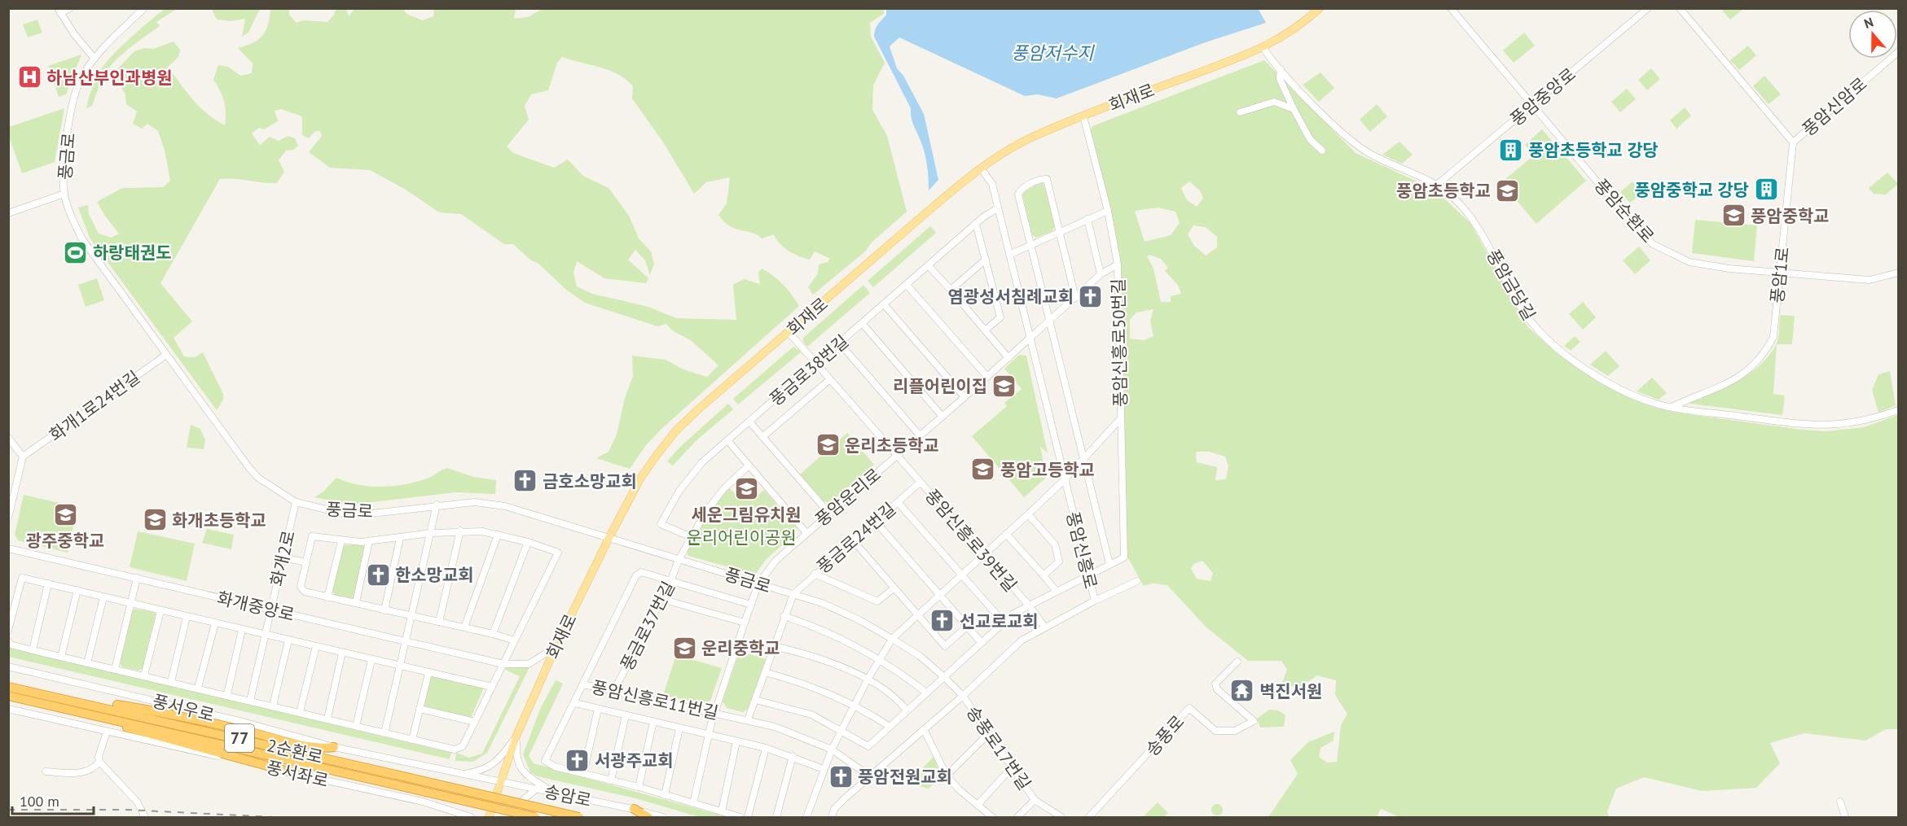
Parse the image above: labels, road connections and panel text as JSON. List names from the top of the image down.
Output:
{
  "streets": {
    "highway": ["77", "2순환로"],
    "main road": ["회재로"],
    "street": [
      "풍암중앙로",
      "풍암신암로",
      "풍금로",
      "풍암순환로",
      "풍암1로",
      "풍암금당길",
      "풍암신흥로50번길",
      "풍금로38번길",
      "화개1로24번길",
      "풍암운리로",
      "풍금로24번길",
      "풍암신흥로39번길",
      "풍암신흥로",
      "화개2로",
      "화개중앙로",
      "풍금로37번길",
      "풍암신흥로11번길",
      "풍서우로",
      "송풍로",
      "송풍로17번길",
      "풍서좌로",
      "송암로"
    ]
  },
  "crossings": [
    ["풍암중앙로", "풍암순환로"],
    ["풍암중앙로", "풍암금당길"],
    ["회재로", "풍금로"],
    ["회재로", "풍암금당길"],
    ["회재로", "풍암신흥로50번길"],
    ["회재로", "풍암신흥로39번길"],
    ["회재로", "풍암신흥로"],
    ["회재로", "화개중앙로"],
    ["회재로", "풍서우로"],
    ["회재로", "송암로"],
    ["풍암신암로", "풍암1로"],
    ["풍금로", "풍암신흥로50번길"],
    ["풍금로", "화개1로24번길"],
    ["풍금로", "풍암운리로"],
    ["풍금로", "풍금로24번길"],
    ["풍금로", "풍암신흥로"],
    ["풍금로", "화개2로"],
    ["풍금로", "풍금로37번길"],
    ["풍금로", "송풍로17번길"],
    ["풍암순환로", "풍암1로"],
    ["풍암1로", "풍암금당길"],
    ["풍암신흥로50번길", "풍암운리로"],
    ["풍암신흥로50번길", "풍암신흥로39번길"],
    ["풍암신흥로50번길", "풍암신흥로"],
    ["풍금로38번길", "풍암신흥로39번길"],
    ["풍금로38번길", "풍암신흥로"],
    ["풍암운리로", "풍암신흥로39번길"],
    ["풍암운리로", "풍암신흥로"],
    ["풍암운리로", "풍암신흥로11번길"],
    ["풍금로24번길", "풍암신흥로39번길"],
    ["풍암신흥로39번길", "풍암신흥로"],
    ["풍암신흥로", "풍암신흥로11번길"],
    ["풍암신흥로", "송풍로17번길"],
    ["화개2로", "화개중앙로"],
    ["풍금로37번길", "풍암신흥로11번길"],
    ["풍서우로", "송암로"]
  ],
  "water": ["풍암저수지"],
  "parks": ["운리어린이공원"],
  "places": {
    "hospital": ["하남산부인과병원"],
    "building": ["풍암초등학교 강당", "풍암중학교 강당"],
    "school or university": [
      "풍암초등학교",
      "풍암중학교",
      "리플어린이집",
      "운리초등학교",
      "풍암고등학교",
      "세운그림유치원",
      "광주중학교",
      "화개초등학교",
      "운리중학교"
    ],
    "sports": ["하랑태권도"],
    "church": [
      "염광성서침례교회",
      "금호소망교회",
      "한소망교회",
      "선교로교회",
      "서광주교회",
      "풍암전원교회"
    ],
    "temple": ["벽진서원"]
  },
  "scale_bar": "100 m",
  "north": "top"
}
